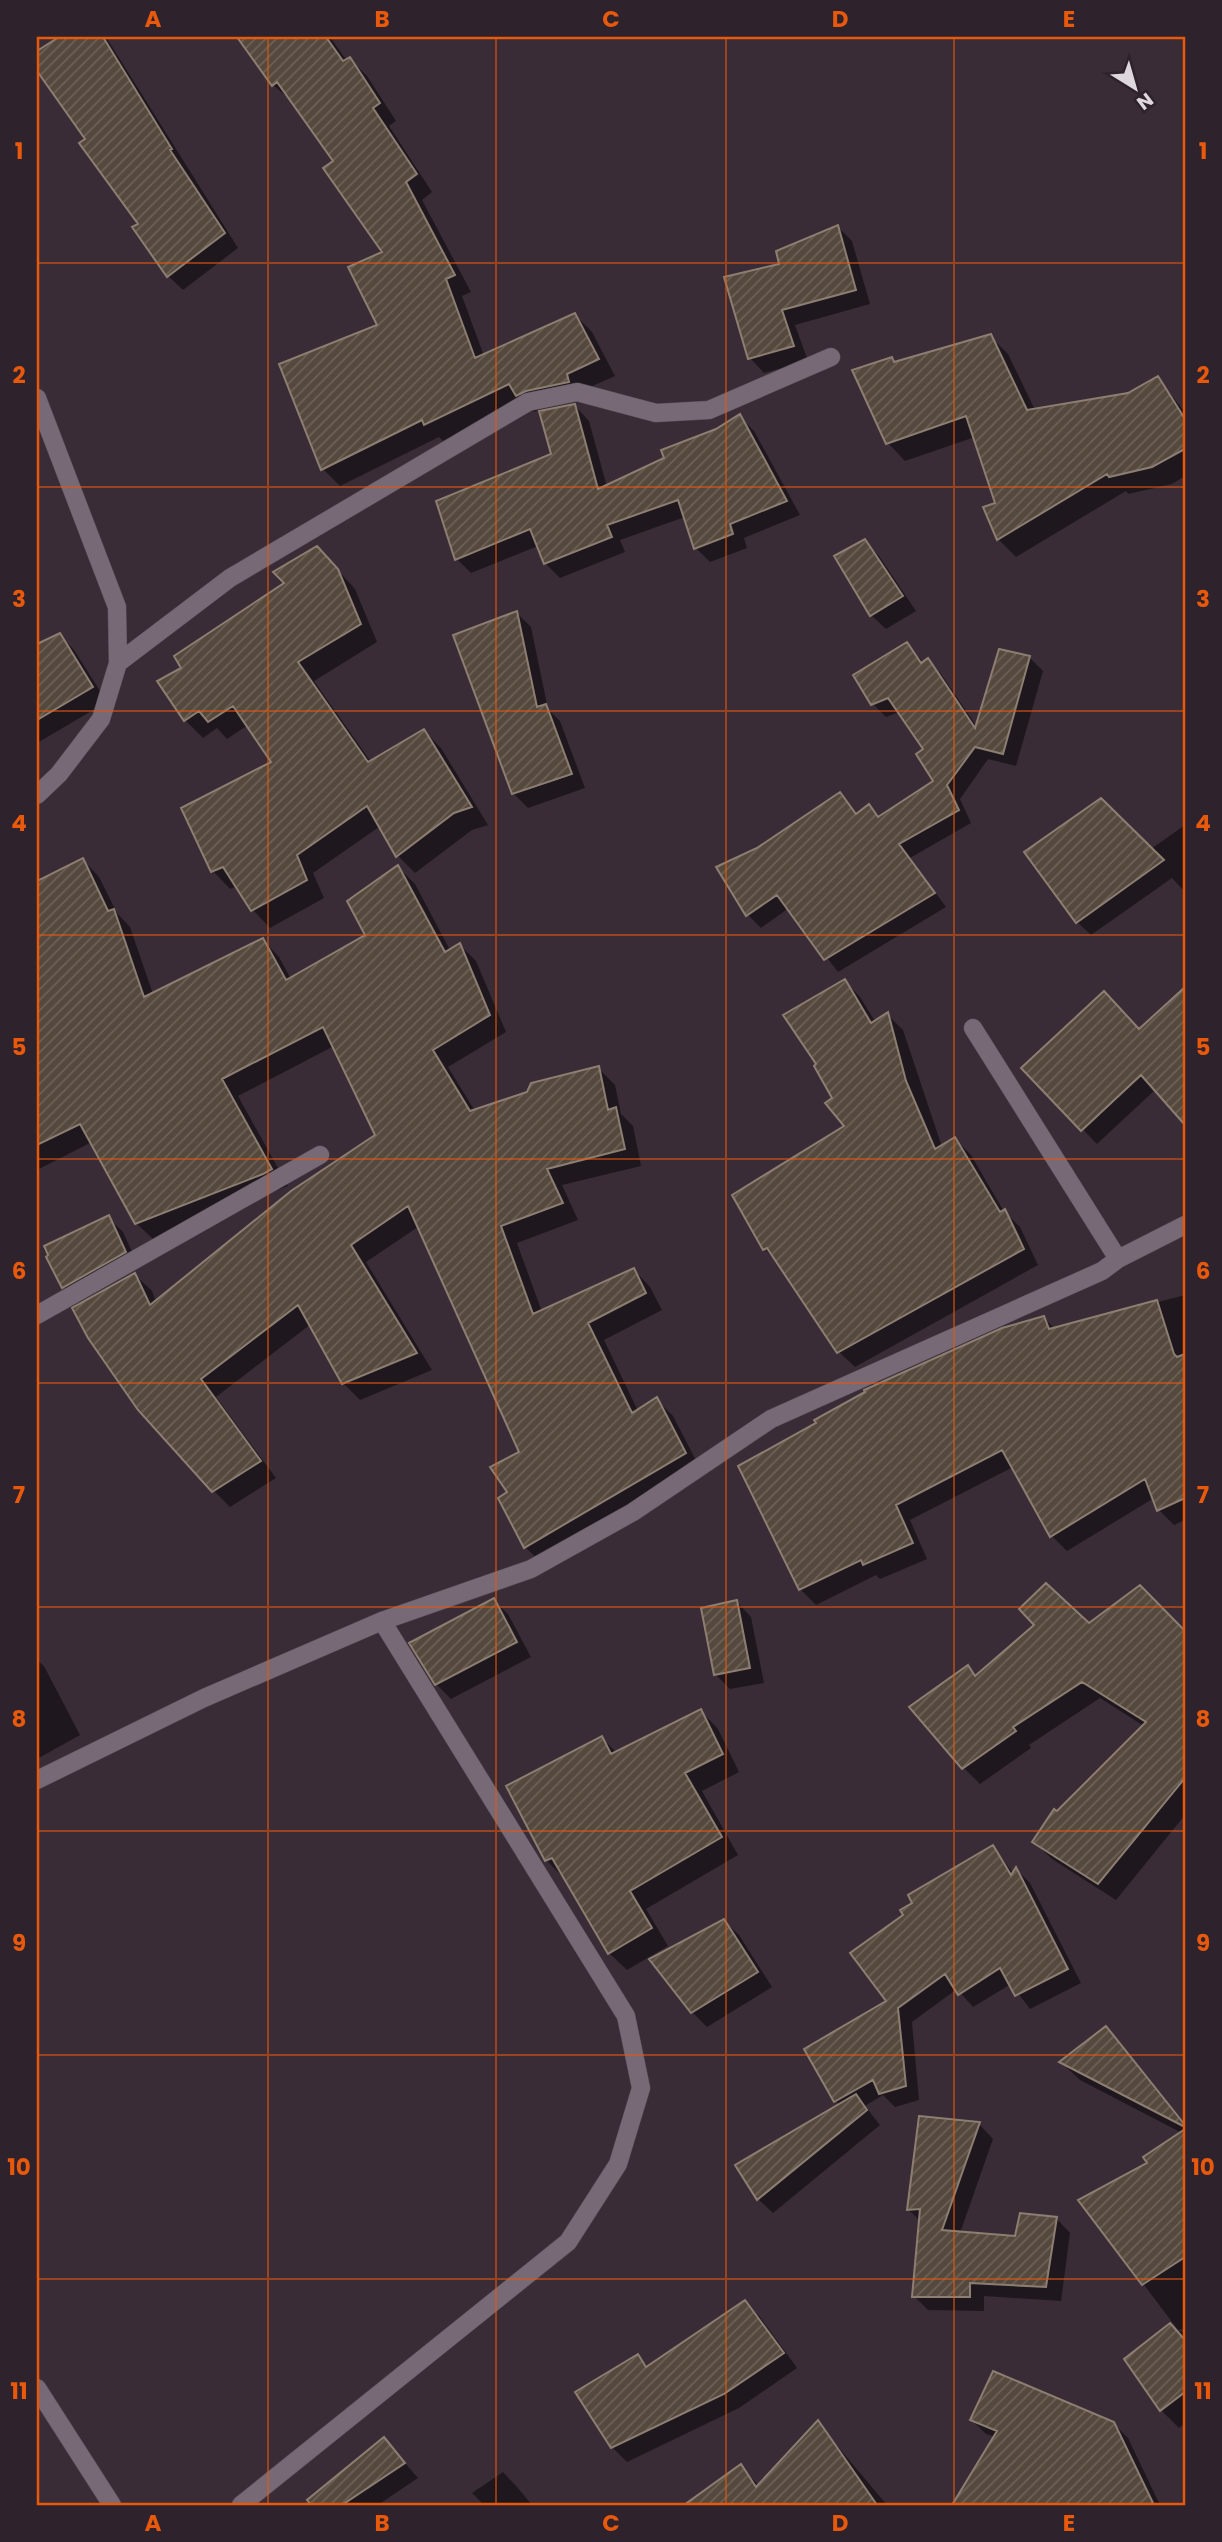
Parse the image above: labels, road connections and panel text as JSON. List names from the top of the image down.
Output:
{
  "north": "bottom right",
  "grid": {
    "columns": [
      "A",
      "B",
      "C",
      "D",
      "E"
    ],
    "rows": [
      "1",
      "2",
      "3",
      "4",
      "5",
      "6",
      "7",
      "8",
      "9",
      "10",
      "11"
    ]
  }
}
